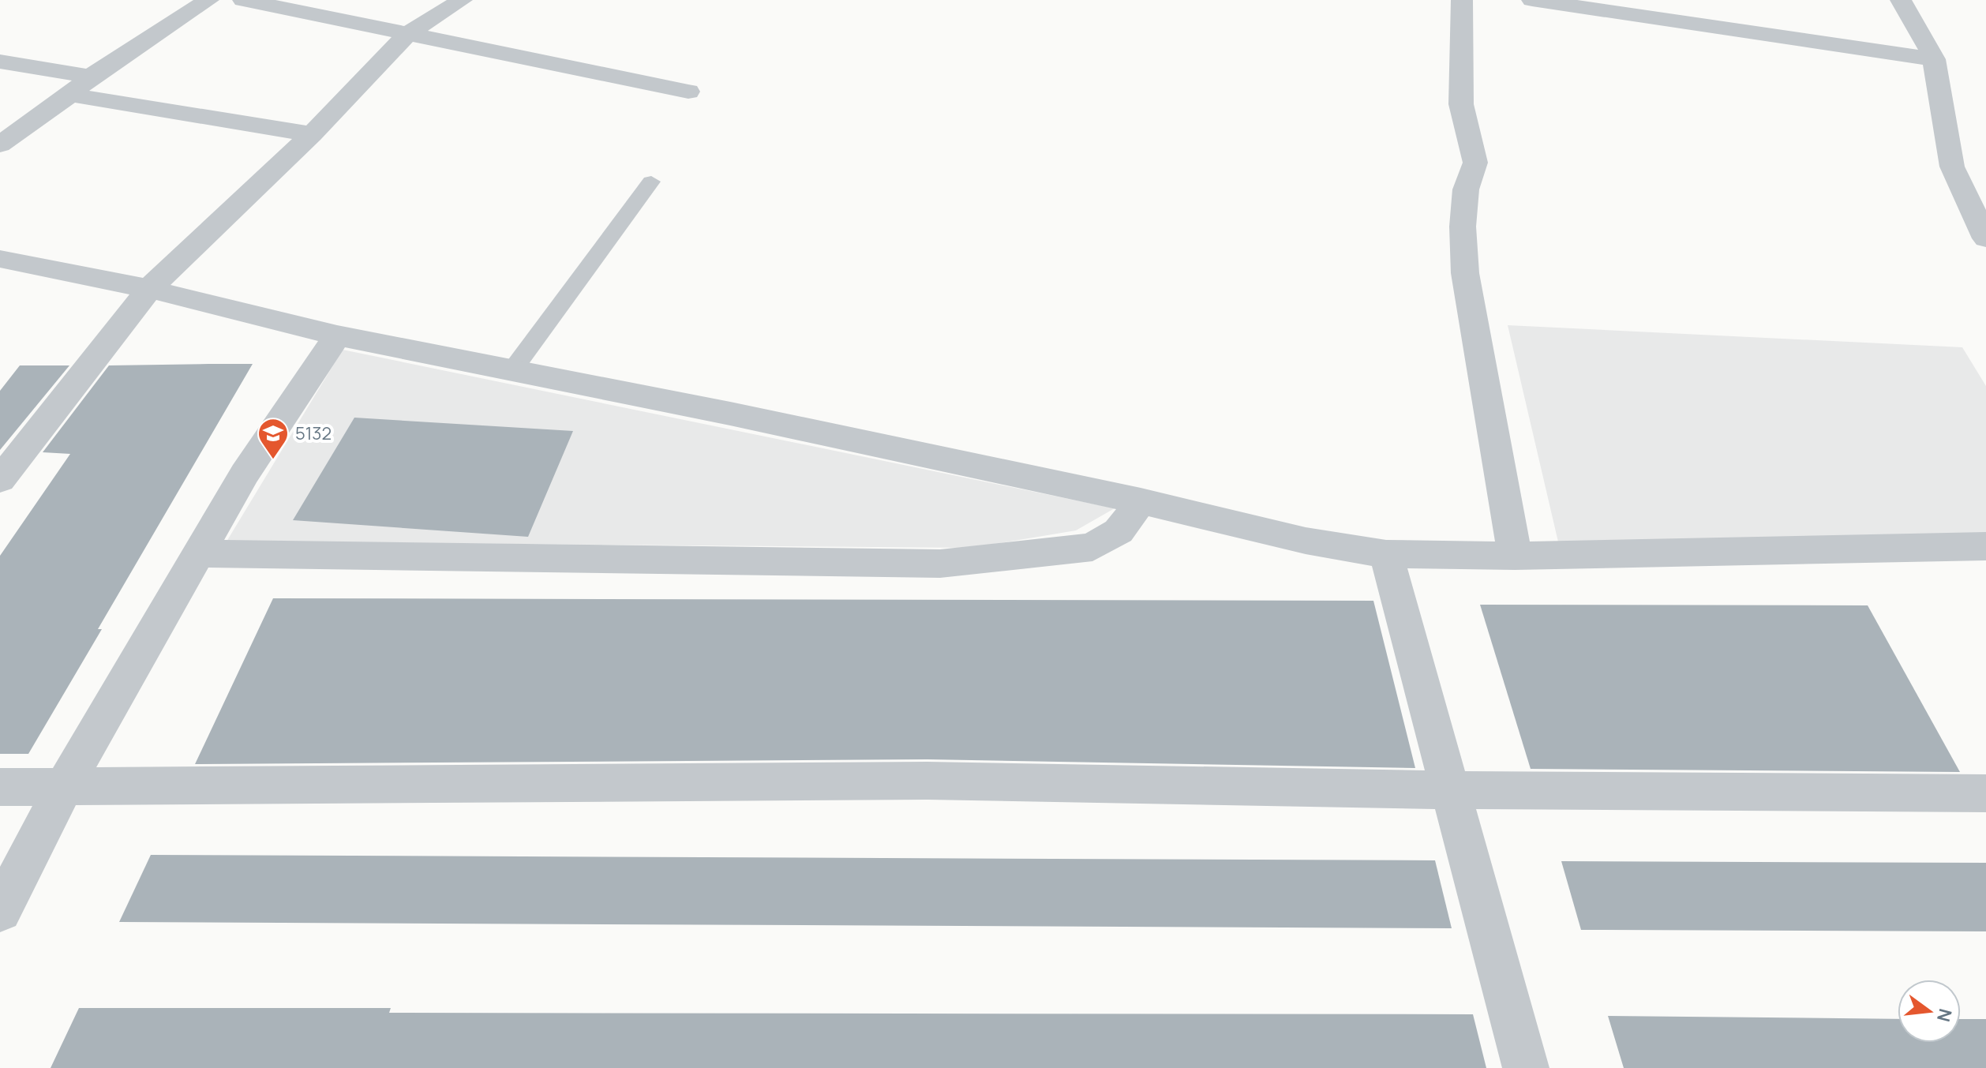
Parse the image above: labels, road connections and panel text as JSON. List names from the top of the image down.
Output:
{
  "places": {
    "school or university": ["5132"]
  },
  "north": "right"
}
